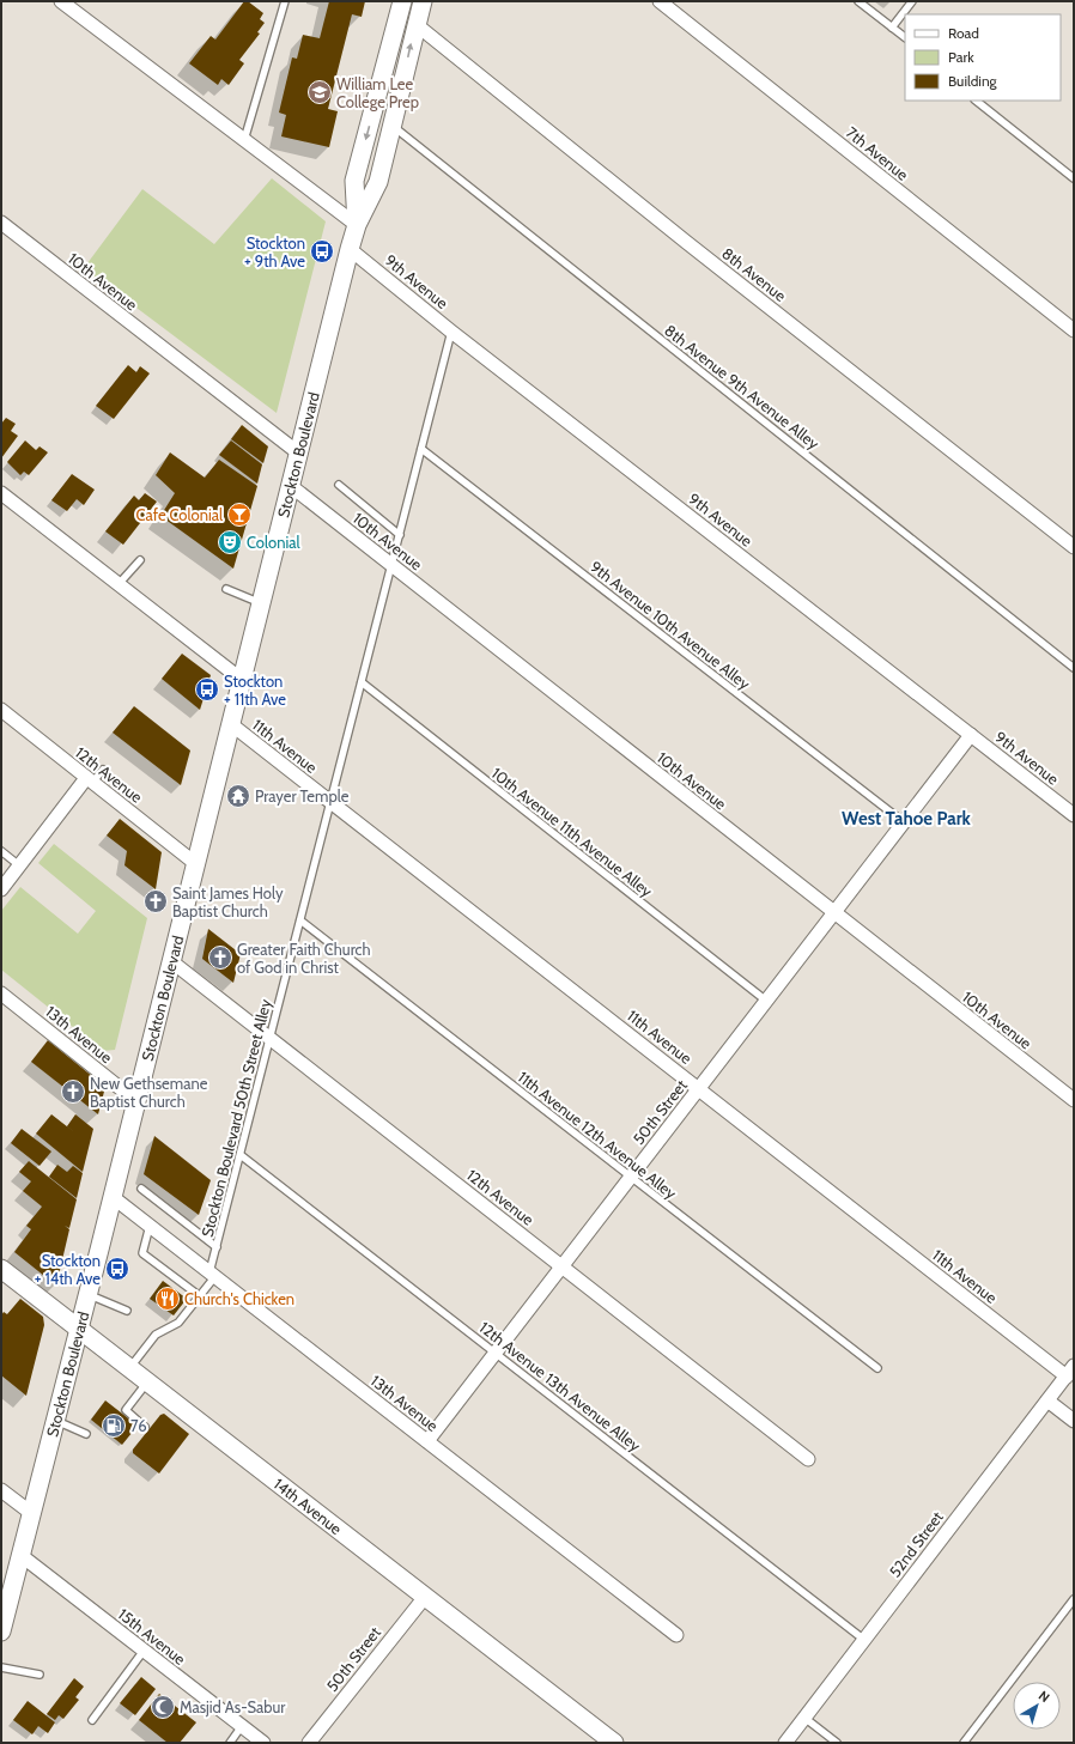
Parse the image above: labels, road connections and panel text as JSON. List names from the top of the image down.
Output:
{
  "streets": {
    "main road": ["Stockton Boulevard", "14th Avenue"],
    "street": [
      "7th Avenue",
      "8th Avenue",
      "10th Avenue",
      "9th Avenue",
      "11th Avenue",
      "12th Avenue",
      "13th Avenue",
      "50th Street",
      "52nd Street",
      "15th Avenue"
    ],
    "lane": [
      "8th Avenue 9th Avenue Alley",
      "9th Avenue 10th Avenue Alley",
      "10th Avenue 11th Avenue Alley",
      "Stockton Boulevard 50th Street Alley",
      "11th Avenue 12th Avenue Alley",
      "12th Avenue 13th Avenue Alley"
    ]
  },
  "crossings": [
    ["8th Avenue", "Stockton Boulevard"],
    ["10th Avenue", "Stockton Boulevard"],
    ["10th Avenue", "50th Street"],
    ["10th Avenue", "Stockton Boulevard 50th Street Alley"],
    ["9th Avenue", "Stockton Boulevard"],
    ["9th Avenue", "50th Street"],
    ["9th Avenue", "Stockton Boulevard 50th Street Alley"],
    ["8th Avenue 9th Avenue Alley", "Stockton Boulevard"],
    ["Stockton Boulevard", "11th Avenue"],
    ["Stockton Boulevard", "12th Avenue"],
    ["Stockton Boulevard", "13th Avenue"],
    ["Stockton Boulevard", "14th Avenue"],
    ["Stockton Boulevard", "15th Avenue"],
    ["9th Avenue 10th Avenue Alley", "50th Street"],
    ["9th Avenue 10th Avenue Alley", "Stockton Boulevard 50th Street Alley"],
    ["11th Avenue", "50th Street"],
    ["11th Avenue", "Stockton Boulevard 50th Street Alley"],
    ["11th Avenue", "52nd Street"],
    ["12th Avenue", "50th Street"],
    ["12th Avenue", "Stockton Boulevard 50th Street Alley"],
    ["10th Avenue 11th Avenue Alley", "50th Street"],
    ["10th Avenue 11th Avenue Alley", "Stockton Boulevard 50th Street Alley"],
    ["13th Avenue", "50th Street"],
    ["13th Avenue", "Stockton Boulevard 50th Street Alley"],
    ["50th Street", "11th Avenue 12th Avenue Alley"],
    ["50th Street", "12th Avenue 13th Avenue Alley"],
    ["50th Street", "14th Avenue"],
    ["Stockton Boulevard 50th Street Alley", "11th Avenue 12th Avenue Alley"],
    ["Stockton Boulevard 50th Street Alley", "12th Avenue 13th Avenue Alley"],
    ["12th Avenue 13th Avenue Alley", "52nd Street"]
  ],
  "districts": ["West Tahoe Park"],
  "places": {
    "school or university": ["William Lee College Prep"],
    "bus stop": ["Stockton + 9th Ave", "Stockton + 11th Ave", "Stockton + 14th Ave"],
    "bar": ["Cafe Colonial"],
    "theatre": ["Colonial"],
    "temple": ["Prayer Temple"],
    "church": ["Saint James Holy Baptist Church", "Greater Faith Church of God in Christ", "New Gethsemane Baptist Church"],
    "restaurant": ["Church's Chicken"],
    "fuel station": ["76"],
    "mosque": ["Masjid As-Sabur"]
  },
  "legend": ["Road", "Park", "Building"],
  "north": "top right"
}
